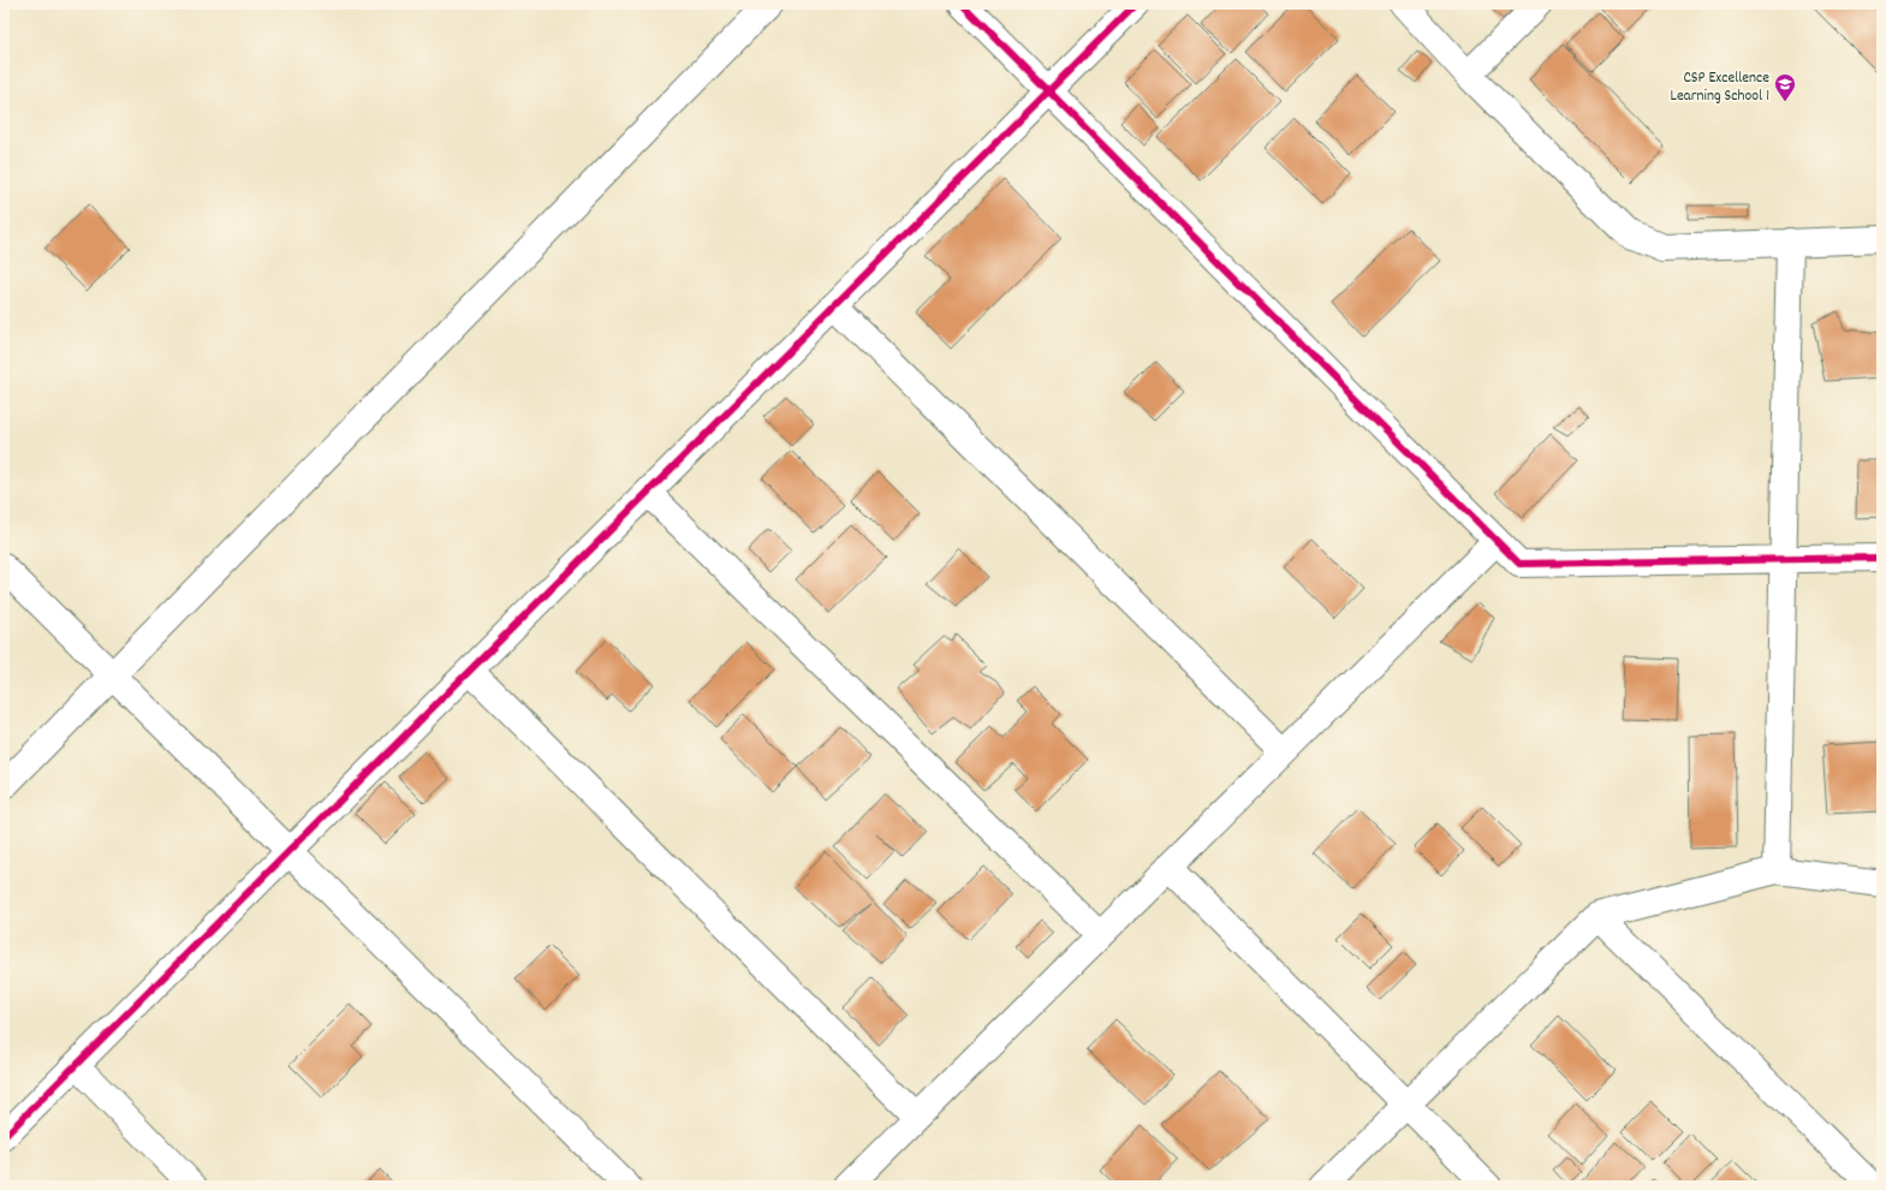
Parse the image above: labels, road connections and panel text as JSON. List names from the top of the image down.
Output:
{
  "places": {
    "school or university": ["CSP Excellence Learning School 1"]
  }
}
